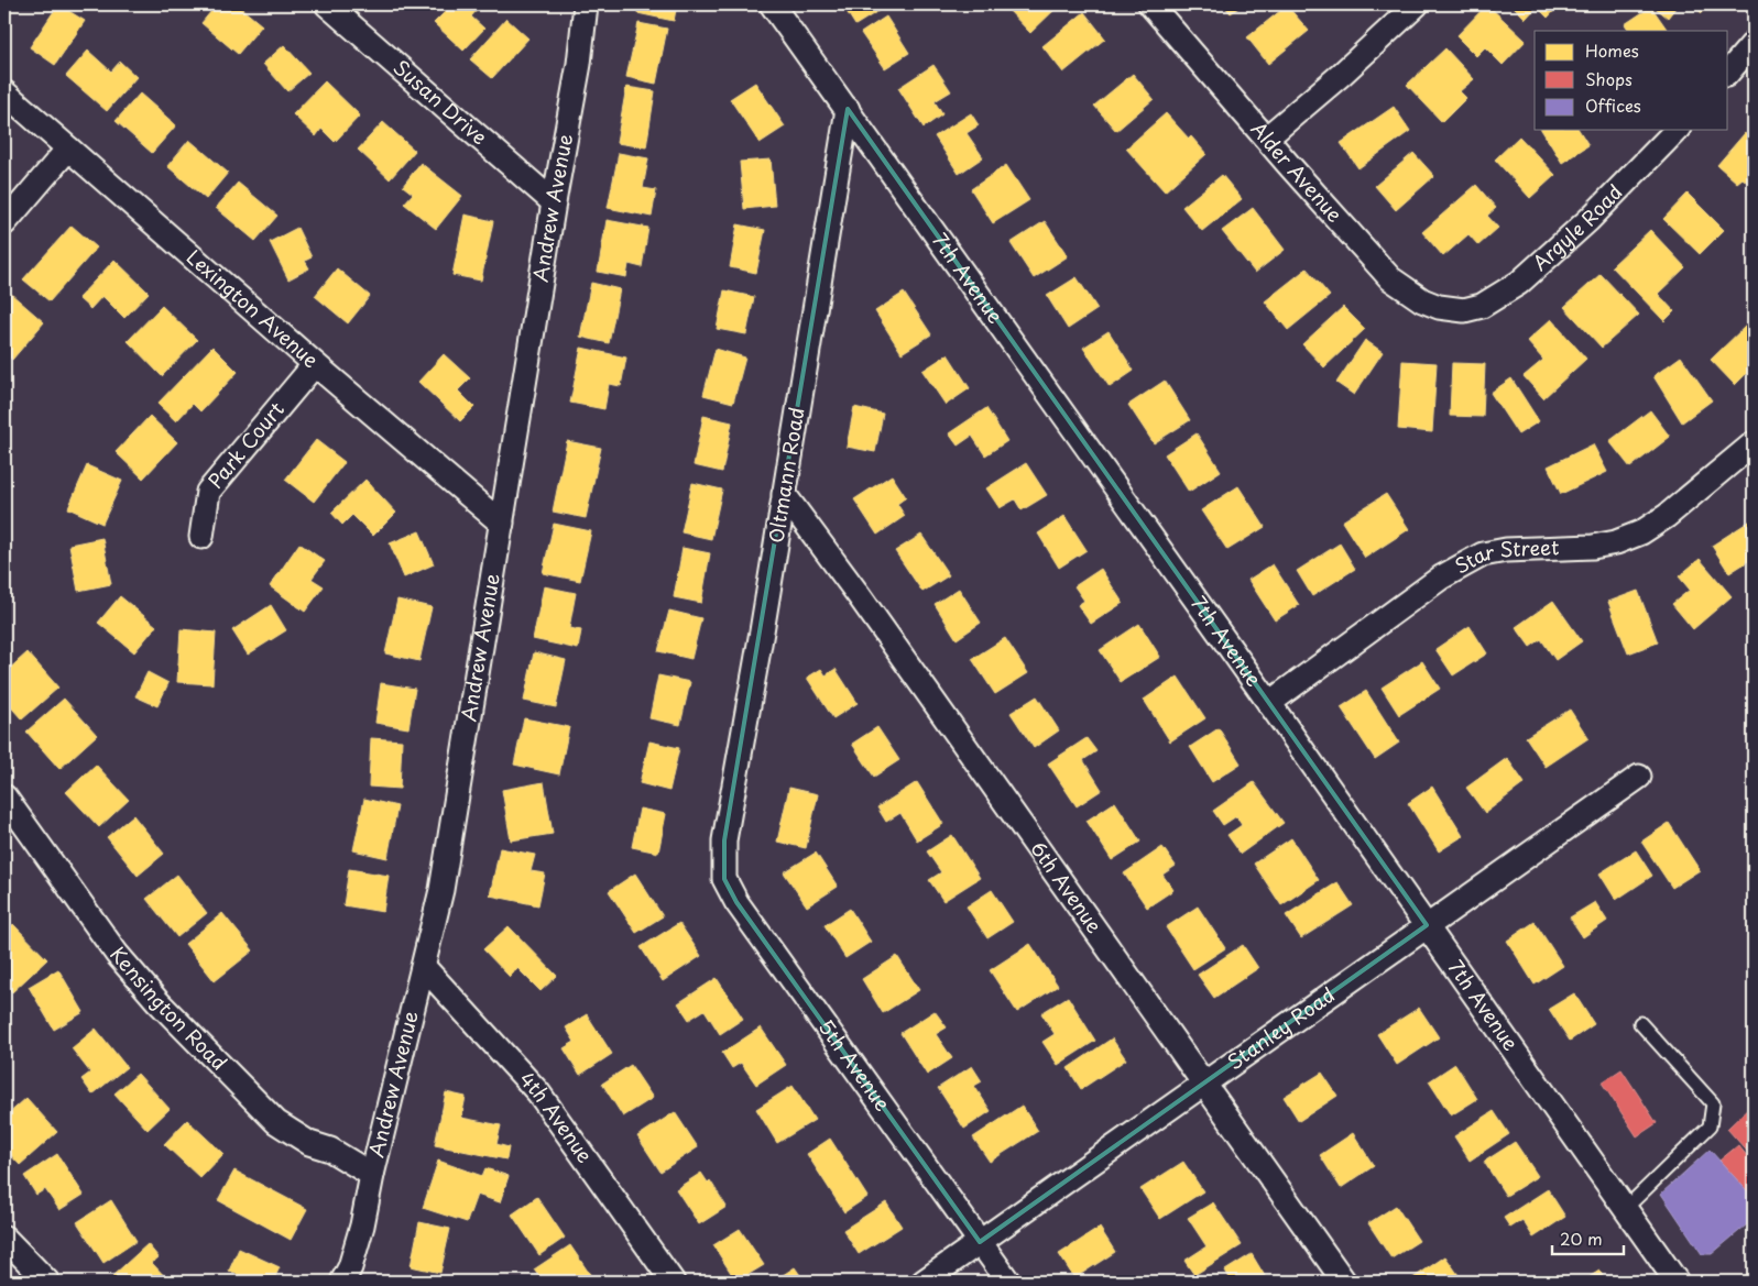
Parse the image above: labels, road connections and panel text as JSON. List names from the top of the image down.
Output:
{
  "streets": {
    "street": [
      "Susan Drive",
      "Alder Avenue",
      "Andrew Avenue",
      "Argyle Road",
      "7th Avenue",
      "Lexington Avenue",
      "Park Court",
      "Oltmann Road",
      "Star Street",
      "6th Avenue",
      "Kensington Road",
      "Stanley Road",
      "5th Avenue",
      "4th Avenue"
    ]
  },
  "crossings": [
    ["Susan Drive", "Andrew Avenue"],
    ["Alder Avenue", "Argyle Road"],
    ["Andrew Avenue", "Lexington Avenue"],
    ["Andrew Avenue", "Kensington Road"],
    ["Andrew Avenue", "4th Avenue"],
    ["7th Avenue", "Oltmann Road"],
    ["7th Avenue", "Star Street"],
    ["7th Avenue", "Stanley Road"],
    ["Lexington Avenue", "Park Court"],
    ["Oltmann Road", "6th Avenue"],
    ["Oltmann Road", "5th Avenue"],
    ["6th Avenue", "Stanley Road"],
    ["Stanley Road", "5th Avenue"]
  ],
  "legend": ["Homes", "Shops", "Offices"],
  "scale_bar": "20 m"
}
